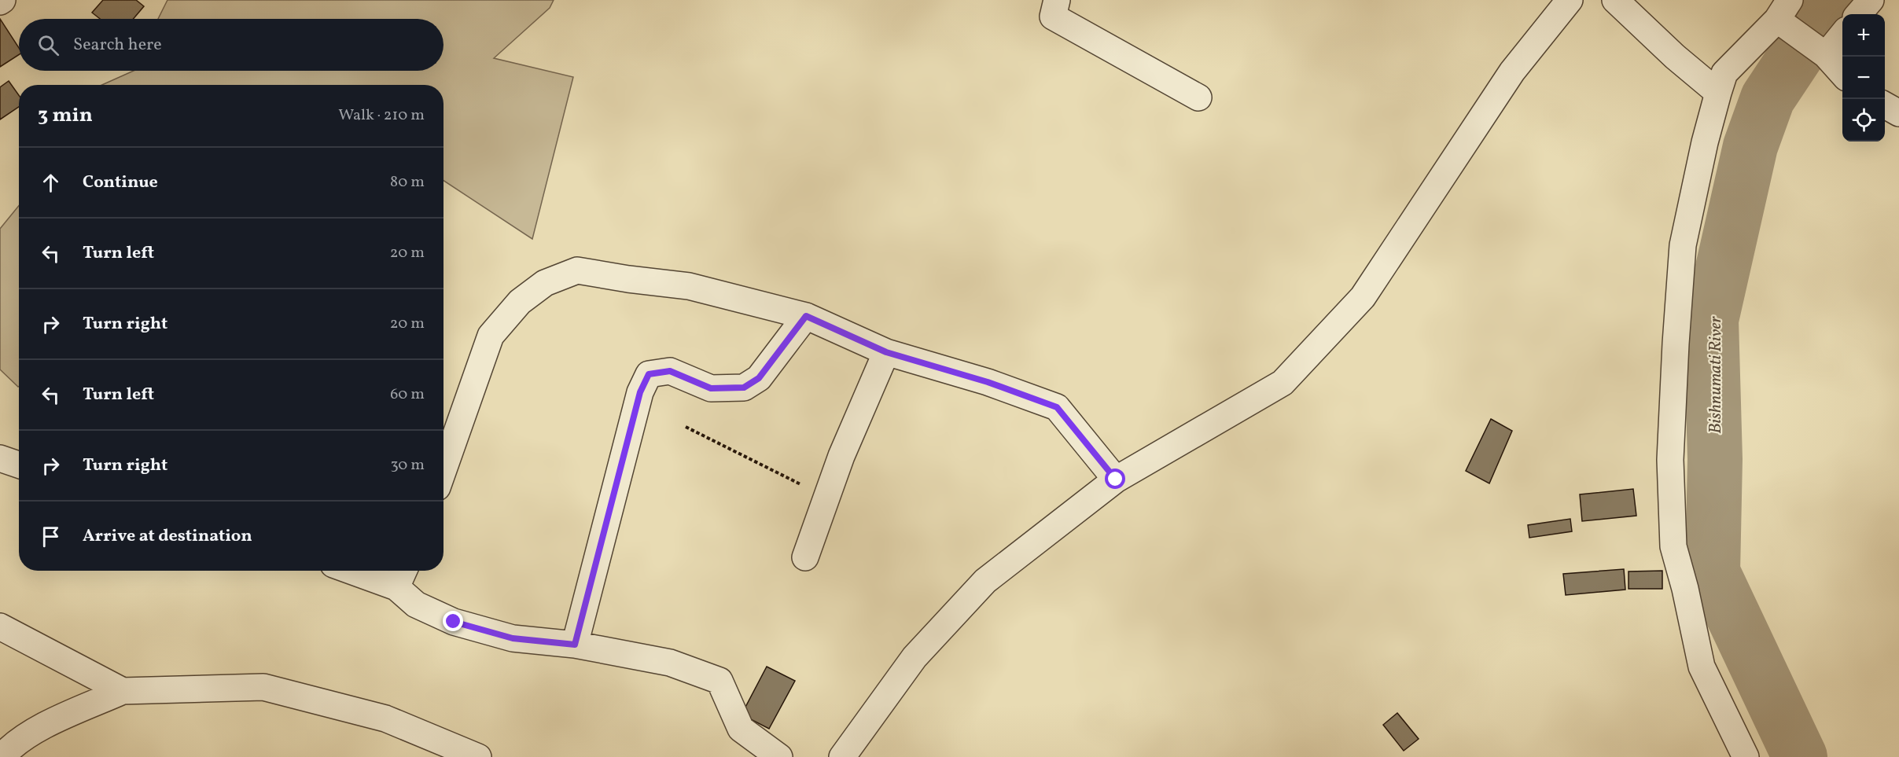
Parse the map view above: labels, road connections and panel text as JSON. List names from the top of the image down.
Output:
{
  "water": ["Bishnumati River"],
  "page": {
    "map_buttons": ["+", "−"],
    "search": "Search here",
    "heading": ["3 min", "Walk · 210 m"],
    "list": [
      ["Continue", "80 m"],
      ["Turn left", "20 m"],
      ["Turn right", "20 m"],
      ["Turn left", "60 m"],
      ["Turn right", "30 m"],
      "Arrive at destination"
    ]
  }
}
